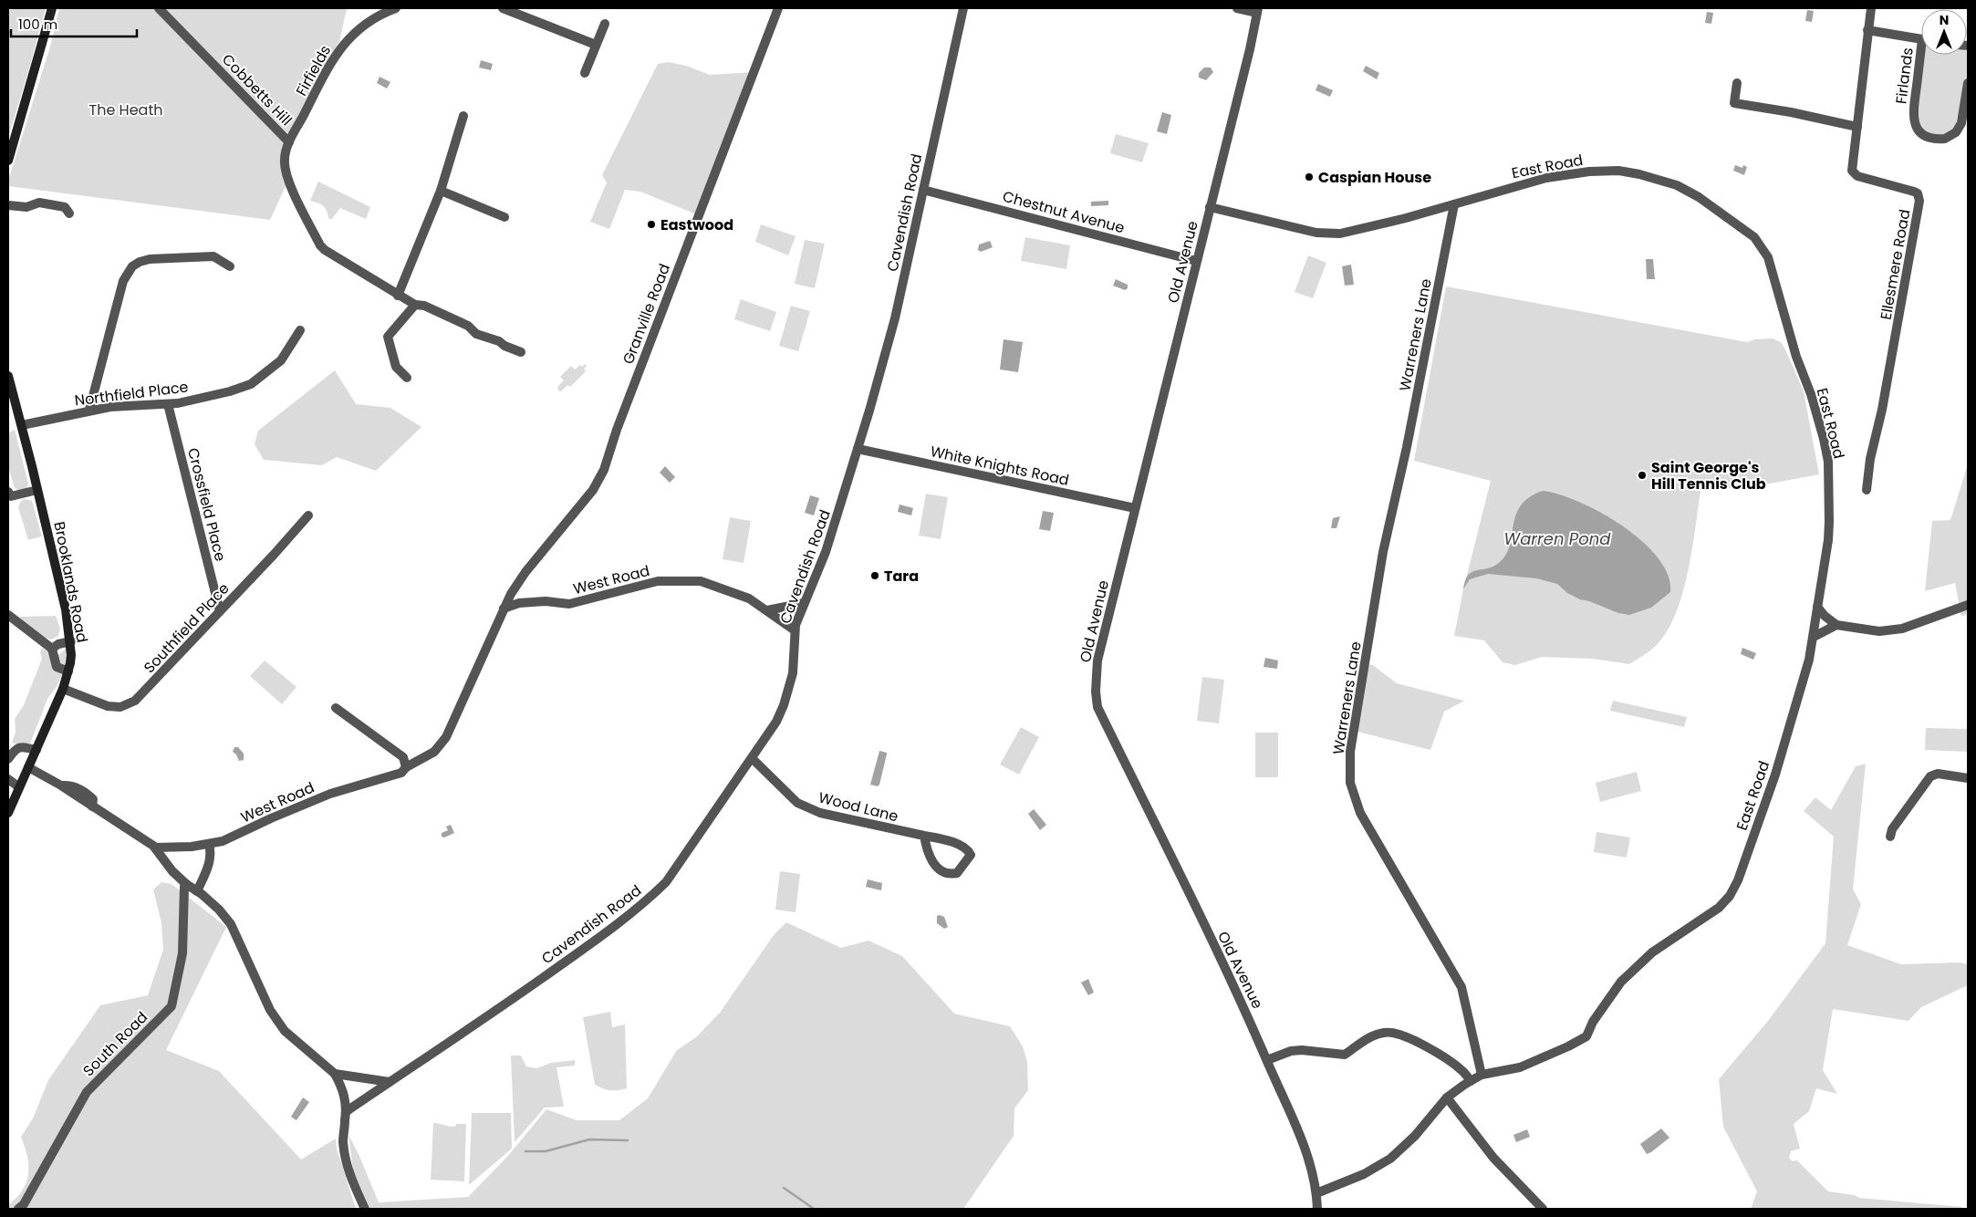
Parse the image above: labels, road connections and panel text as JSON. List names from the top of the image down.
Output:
{
  "streets": {
    "main road": ["Brooklands Road"],
    "street": [
      "Firfields",
      "Firlands",
      "Cobbetts Hill",
      "East Road",
      "Chestnut Avenue",
      "Cavendish Road",
      "Old Avenue",
      "Ellesmere Road",
      "Granville Road",
      "Warreners Lane",
      "Northfield Place",
      "White Knights Road",
      "Crossfield Place",
      "West Road",
      "Southfield Place",
      "Wood Lane",
      "South Road"
    ]
  },
  "crossings": [
    ["Firfields", "Cobbetts Hill"],
    ["Firlands", "Ellesmere Road"],
    ["East Road", "Old Avenue"],
    ["East Road", "Warreners Lane"],
    ["Chestnut Avenue", "Cavendish Road"],
    ["Chestnut Avenue", "Old Avenue"],
    ["Cavendish Road", "White Knights Road"],
    ["Cavendish Road", "West Road"],
    ["Cavendish Road", "Wood Lane"],
    ["Old Avenue", "White Knights Road"],
    ["Granville Road", "West Road"],
    ["Northfield Place", "Crossfield Place"],
    ["Northfield Place", "Brooklands Road"],
    ["Crossfield Place", "Southfield Place"],
    ["Brooklands Road", "Southfield Place"]
  ],
  "water": ["Warren Pond"],
  "parks": ["The Heath"],
  "places": [
    "Caspian House",
    "Eastwood",
    "Saint George's Hill Tennis Club",
    "Tara"
  ],
  "scale_bar": "100 m",
  "north": "top"
}
